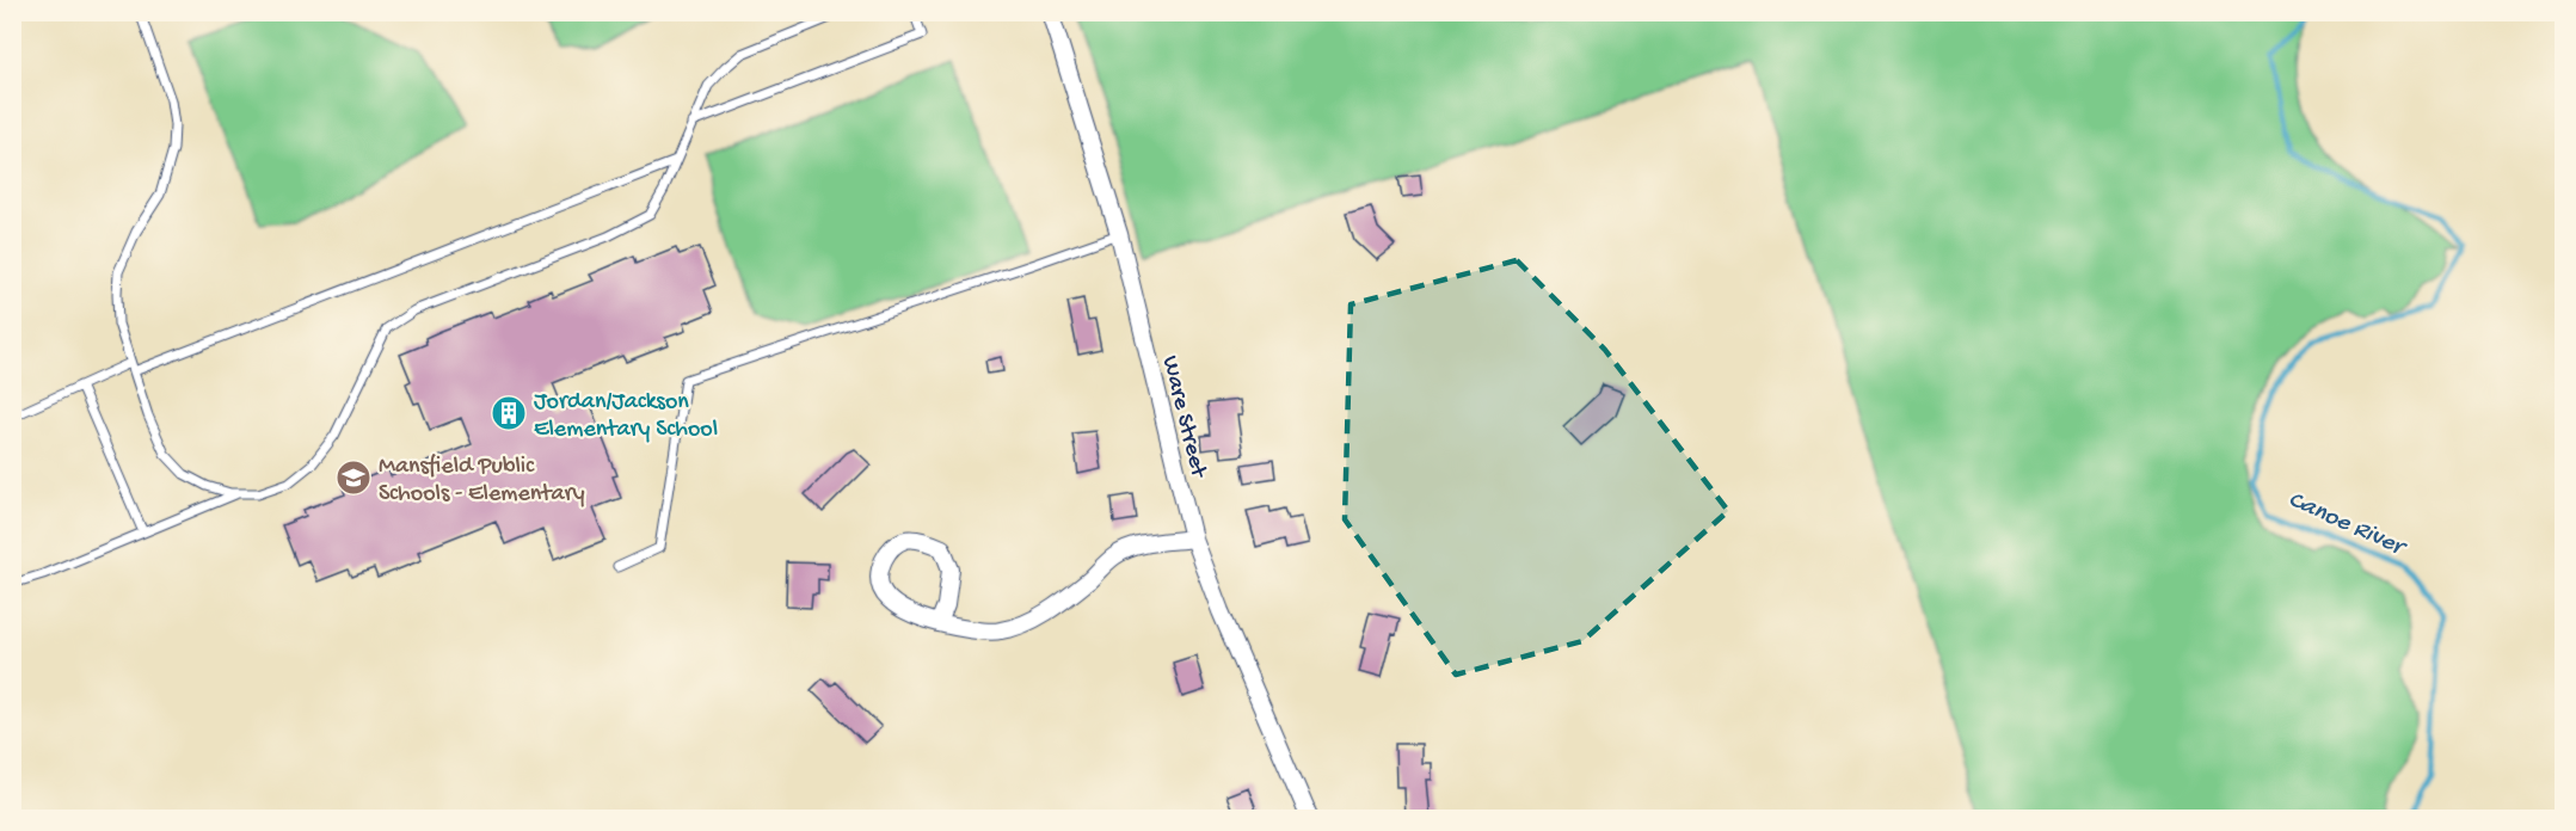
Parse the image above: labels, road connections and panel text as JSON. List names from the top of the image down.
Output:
{
  "streets": {
    "street": ["Ware Street"]
  },
  "water": ["Canoe River"],
  "places": {
    "building": ["Jordan/Jackson Elementary School"],
    "school or university": ["Mansfield Public Schools - Elementary"]
  }
}
